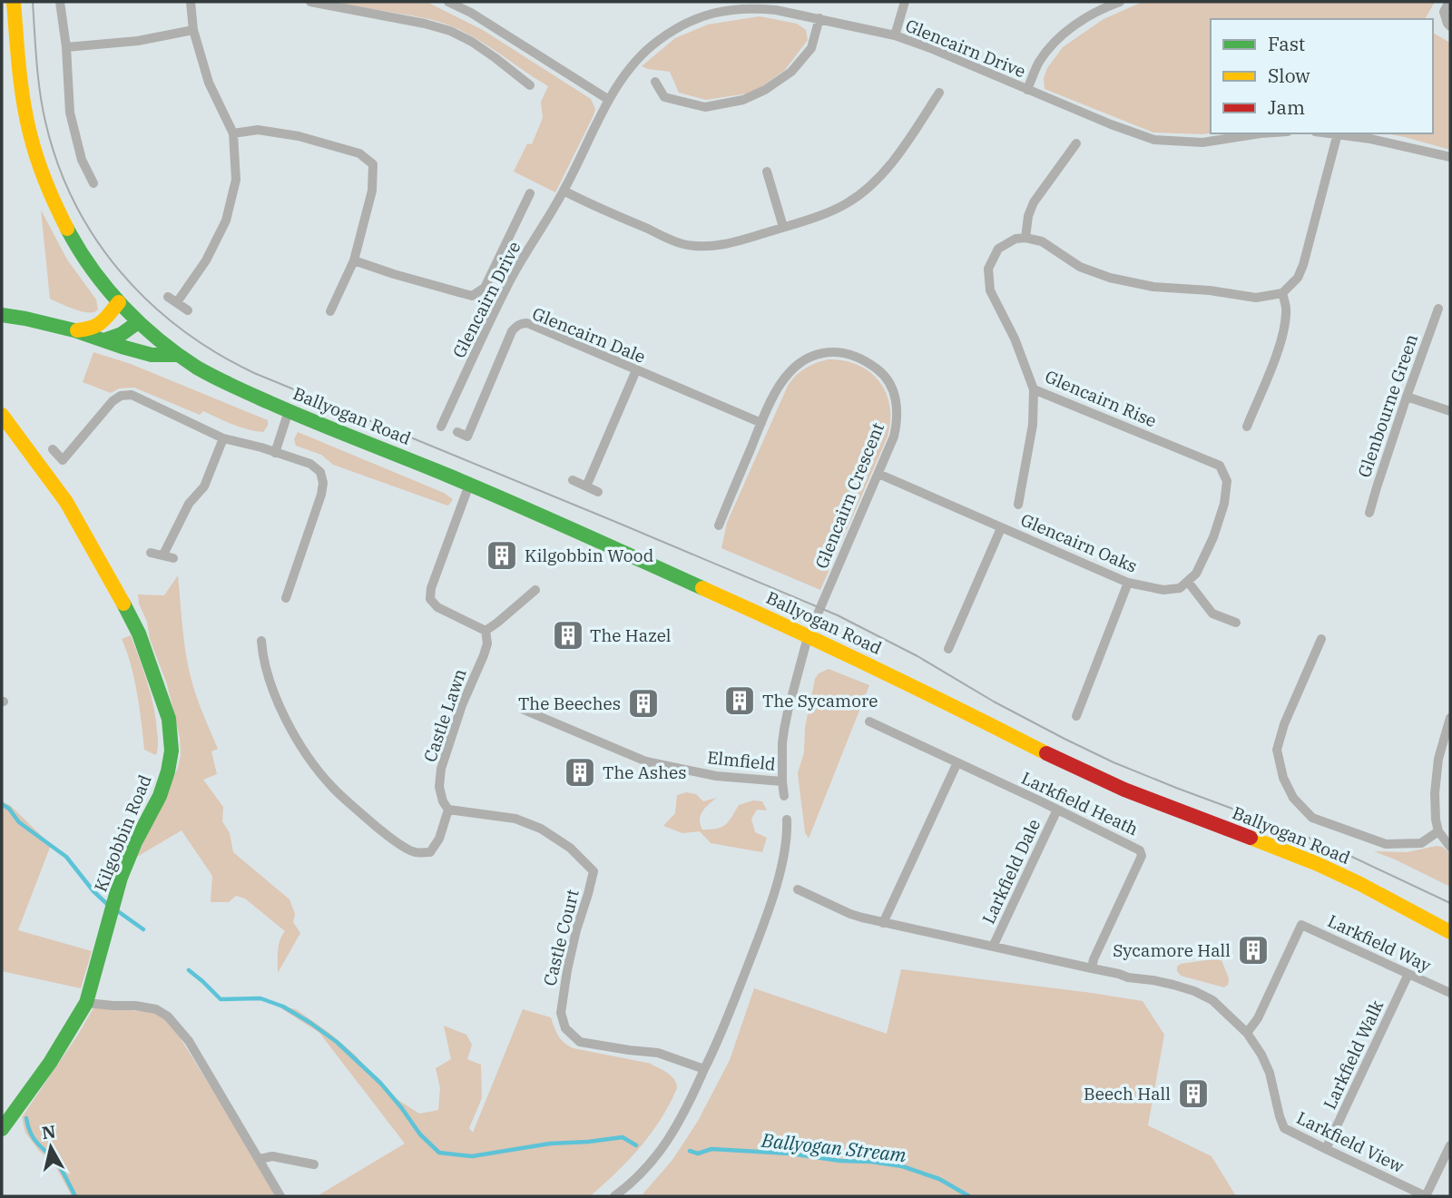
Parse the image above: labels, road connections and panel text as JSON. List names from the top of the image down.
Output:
{
  "streets": {
    "street": [
      "Glencairn Drive",
      "Glencairn Dale",
      "Glencairn Rise",
      "Glenbourne Green",
      "Ballyogan Road",
      "Glencairn Crescent",
      "Glencairn Oaks",
      "Castle Lawn",
      "Elmfield",
      "Larkfield Heath",
      "Kilgobbin Road",
      "Larkfield Dale",
      "Castle Court",
      "Larkfield Way",
      "Larkfield Walk",
      "Larkfield View"
    ]
  },
  "crossings": [
    ["Glencairn Dale", "Glencairn Crescent"],
    ["Glencairn Rise", "Glencairn Oaks"],
    ["Ballyogan Road", "Glencairn Crescent"],
    ["Ballyogan Road", "Elmfield"],
    ["Glencairn Crescent", "Glencairn Oaks"],
    ["Glencairn Crescent", "Elmfield"],
    ["Castle Lawn", "Castle Court"],
    ["Larkfield Heath", "Larkfield Dale"],
    ["Larkfield Way", "Larkfield Walk"],
    ["Larkfield Way", "Larkfield View"],
    ["Larkfield Walk", "Larkfield View"]
  ],
  "water": ["Ballyogan Stream"],
  "places": {
    "building": [
      "Kilgobbin Wood",
      "The Hazel",
      "The Sycamore",
      "The Beeches",
      "The Ashes",
      "Sycamore Hall",
      "Beech Hall"
    ]
  },
  "legend": ["Fast", "Slow", "Jam"],
  "north": "top"
}
